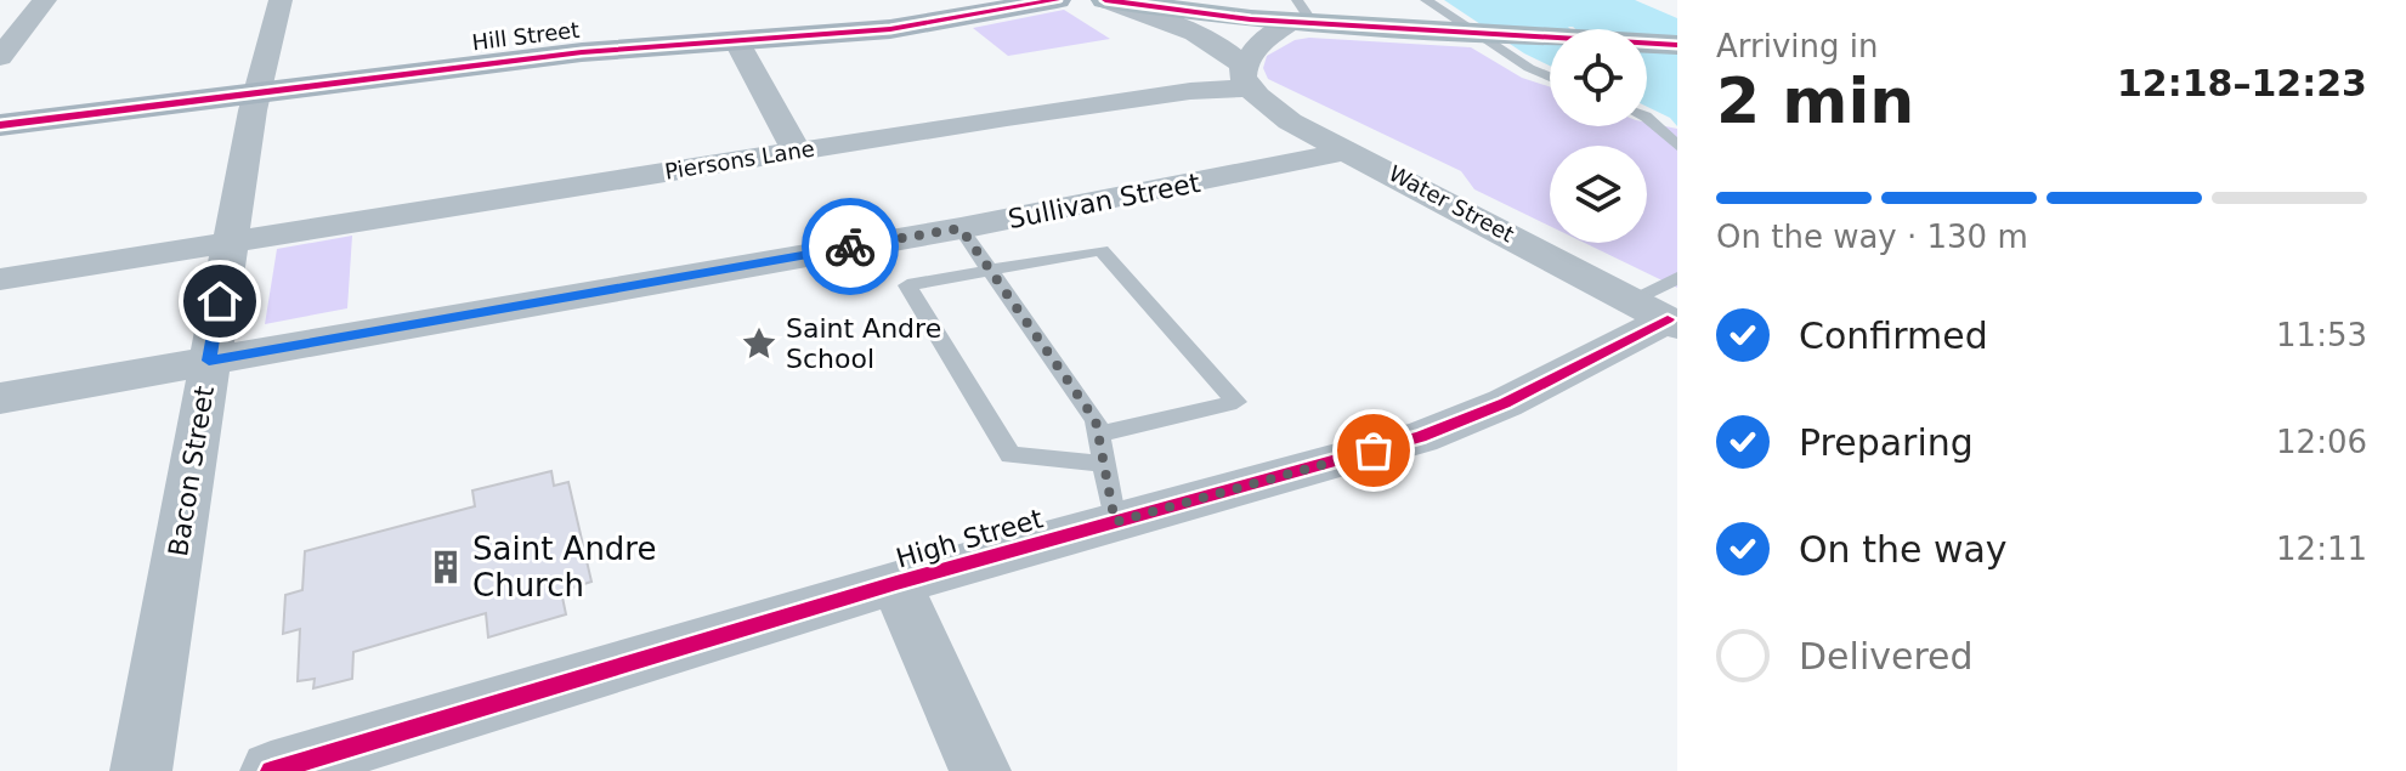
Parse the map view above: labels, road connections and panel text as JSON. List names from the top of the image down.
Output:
{
  "streets": {
    "street": [
      "Hill Street",
      "Piersons Lane",
      "Sullivan Street",
      "Water Street",
      "Bacon Street",
      "High Street"
    ]
  },
  "crossings": [
    ["Hill Street", "Bacon Street"],
    ["Piersons Lane", "Water Street"],
    ["Piersons Lane", "Bacon Street"],
    ["Sullivan Street", "Water Street"],
    ["Sullivan Street", "Bacon Street"],
    ["Water Street", "High Street"]
  ],
  "places": {
    "place": ["Saint Andre School"],
    "building": ["Saint Andre Church"]
  },
  "page": {
    "heading": ["2 min", "Arriving in", "12:18–12:23"],
    "bar": "On the way · 130 m",
    "list": [
      ["Confirmed", "11:53"],
      ["Preparing", "12:06"],
      ["On the way", "12:11"],
      "Delivered"
    ]
  }
}
